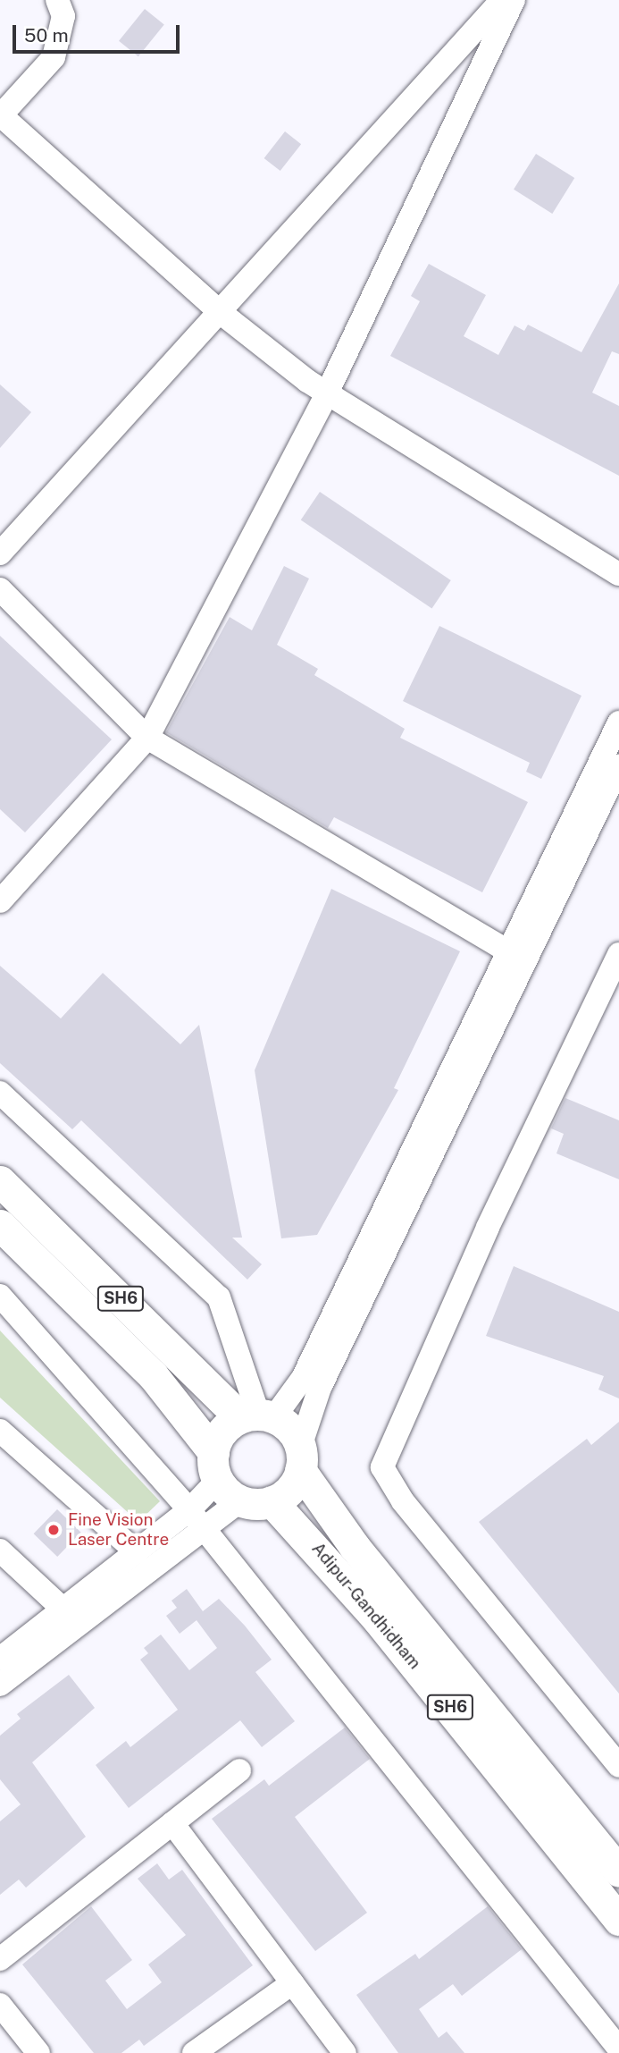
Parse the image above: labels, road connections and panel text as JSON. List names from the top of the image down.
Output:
{
  "streets": {
    "main road": ["SH6", "Adipur-Gandhidham"]
  },
  "crossings": [
    ["SH6", "Adipur-Gandhidham"]
  ],
  "places": ["Fine Vision Laser Centre"],
  "scale_bar": "50 m"
}
